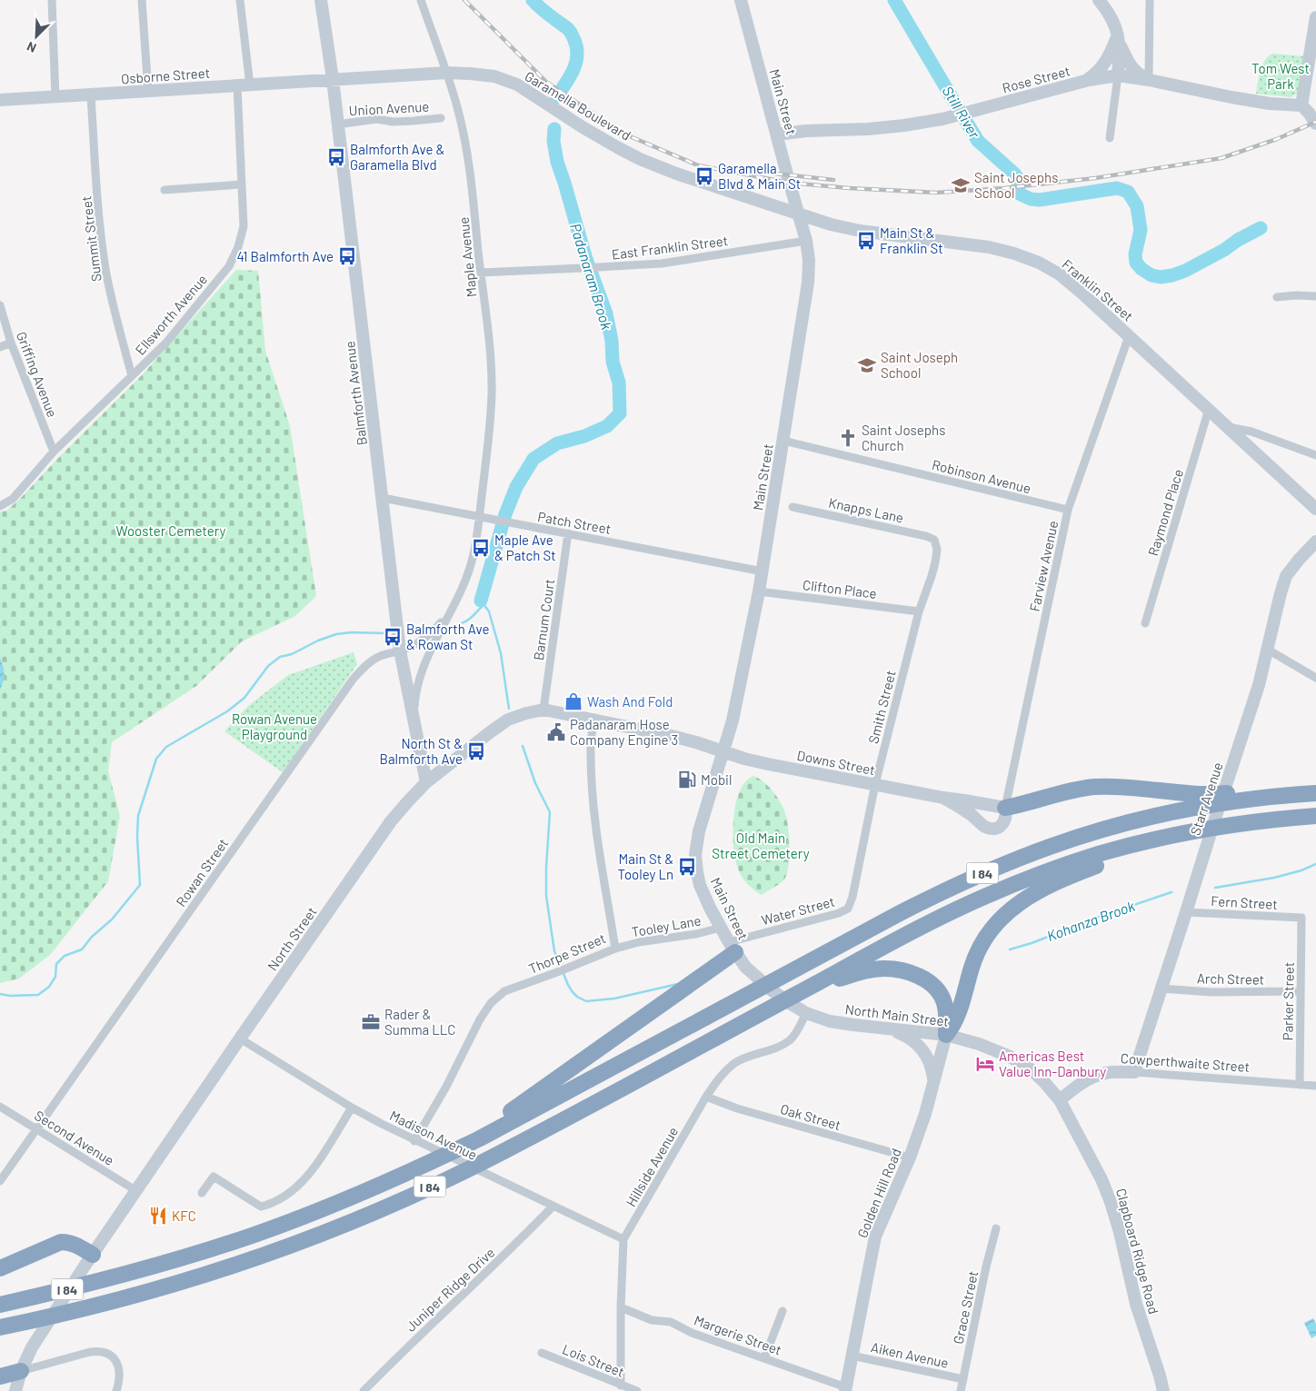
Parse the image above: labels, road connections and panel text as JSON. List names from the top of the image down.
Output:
{
  "streets": {
    "highway": ["I 84"],
    "main road": [
      "Osborne Street",
      "Rose Street",
      "Main Street",
      "Garamella Boulevard",
      "Franklin Street",
      "Balmforth Avenue",
      "Downs Street",
      "Starr Avenue",
      "North Street",
      "North Main Street",
      "Cowperthwaite Street",
      "Golden Hill Road",
      "Clapboard Ridge Road"
    ],
    "street": [
      "Union Avenue",
      "Summit Street",
      "East Franklin Street",
      "Maple Avenue",
      "Ellsworth Avenue",
      "Griffing Avenue",
      "Robinson Avenue",
      "Knapps Lane",
      "Raymond Place",
      "Patch Street",
      "Farview Avenue",
      "Clifton Place",
      "Barnum Court",
      "Smith Street",
      "Rowan Street",
      "Fern Street",
      "Water Street",
      "Tooley Lane",
      "Thorpe Street",
      "Arch Street",
      "Parker Street",
      "Oak Street",
      "Madison Avenue",
      "Second Avenue",
      "Hillside Avenue",
      "Juniper Ridge Drive",
      "Grace Street",
      "Margerie Street",
      "Aiken Avenue",
      "Lois Street"
    ]
  },
  "crossings": [
    ["Osborne Street", "Garamella Boulevard"],
    ["Osborne Street", "Summit Street"],
    ["Osborne Street", "Ellsworth Avenue"],
    ["Osborne Street", "Balmforth Avenue"],
    ["Rose Street", "Main Street"],
    ["Main Street", "Garamella Boulevard"],
    ["Main Street", "East Franklin Street"],
    ["Main Street", "Franklin Street"],
    ["Main Street", "Robinson Avenue"],
    ["Main Street", "Patch Street"],
    ["Main Street", "Clifton Place"],
    ["Main Street", "Downs Street"],
    ["Main Street", "Water Street"],
    ["Main Street", "Tooley Lane"],
    ["Main Street", "North Street"],
    ["Main Street", "North Main Street"],
    ["Garamella Boulevard", "Maple Avenue"],
    ["Garamella Boulevard", "Franklin Street"],
    ["Garamella Boulevard", "Balmforth Avenue"],
    ["Union Avenue", "Balmforth Avenue"],
    ["Summit Street", "Ellsworth Avenue"],
    ["East Franklin Street", "Maple Avenue"],
    ["Maple Avenue", "Patch Street"],
    ["Maple Avenue", "Rowan Street"],
    ["Franklin Street", "Raymond Place"],
    ["Franklin Street", "Farview Avenue"],
    ["Ellsworth Avenue", "Griffing Avenue"],
    ["Balmforth Avenue", "Patch Street"],
    ["Balmforth Avenue", "Rowan Street"],
    ["Balmforth Avenue", "North Street"],
    ["Robinson Avenue", "Farview Avenue"],
    ["Knapps Lane", "Smith Street"],
    ["Patch Street", "Barnum Court"],
    ["Patch Street", "Rowan Street"],
    ["Farview Avenue", "Downs Street"],
    ["Clifton Place", "Smith Street"],
    ["Barnum Court", "North Street"],
    ["Smith Street", "Downs Street"],
    ["Smith Street", "Water Street"],
    ["Downs Street", "North Street"],
    ["Starr Avenue", "Fern Street"],
    ["Starr Avenue", "Arch Street"],
    ["Starr Avenue", "Cowperthwaite Street"],
    ["Rowan Street", "Second Avenue"],
    ["Fern Street", "Parker Street"],
    ["Water Street", "North Main Street"],
    ["Tooley Lane", "Thorpe Street"],
    ["North Street", "Thorpe Street"],
    ["North Street", "Madison Avenue"],
    ["North Street", "Second Avenue"],
    ["Thorpe Street", "Madison Avenue"],
    ["Arch Street", "Parker Street"],
    ["Parker Street", "Cowperthwaite Street"],
    ["North Main Street", "Cowperthwaite Street"],
    ["North Main Street", "Hillside Avenue"],
    ["North Main Street", "Golden Hill Road"],
    ["North Main Street", "Clapboard Ridge Road"],
    ["Cowperthwaite Street", "Clapboard Ridge Road"],
    ["Oak Street", "Hillside Avenue"],
    ["Oak Street", "Golden Hill Road"],
    ["Madison Avenue", "Hillside Avenue"],
    ["Madison Avenue", "Juniper Ridge Drive"],
    ["Hillside Avenue", "Margerie Street"],
    ["Hillside Avenue", "Lois Street"],
    ["Golden Hill Road", "Margerie Street"],
    ["Golden Hill Road", "Aiken Avenue"],
    ["Grace Street", "Aiken Avenue"]
  ],
  "water": ["Still River", "Padanaram Brook", "Kohanza Brook"],
  "parks": [
    "Tom West Park",
    "Wooster Cemetery",
    "Rowan Avenue Playground",
    "Old Main Street Cemetery"
  ],
  "places": {
    "bus stop": [
      "Balmforth Ave & Garamella Blvd",
      "Garamella Blvd & Main St",
      "Main St & Franklin St",
      "41 Balmforth Ave",
      "Maple Ave & Patch St",
      "Balmforth Ave & Rowan St",
      "North St & Balmforth Ave",
      "Main St & Tooley Ln"
    ],
    "school or university": ["Saint Josephs School", "Saint Joseph School"],
    "church": ["Saint Josephs Church"],
    "shop": ["Wash And Fold"],
    "public building": ["Padanaram Hose Company Engine 3"],
    "fuel station": ["Mobil"],
    "office": ["Rader & Summa LLC"],
    "hotel": ["Americas Best Value Inn-Danbury"],
    "restaurant": ["KFC"]
  },
  "north": "bottom left"
}
